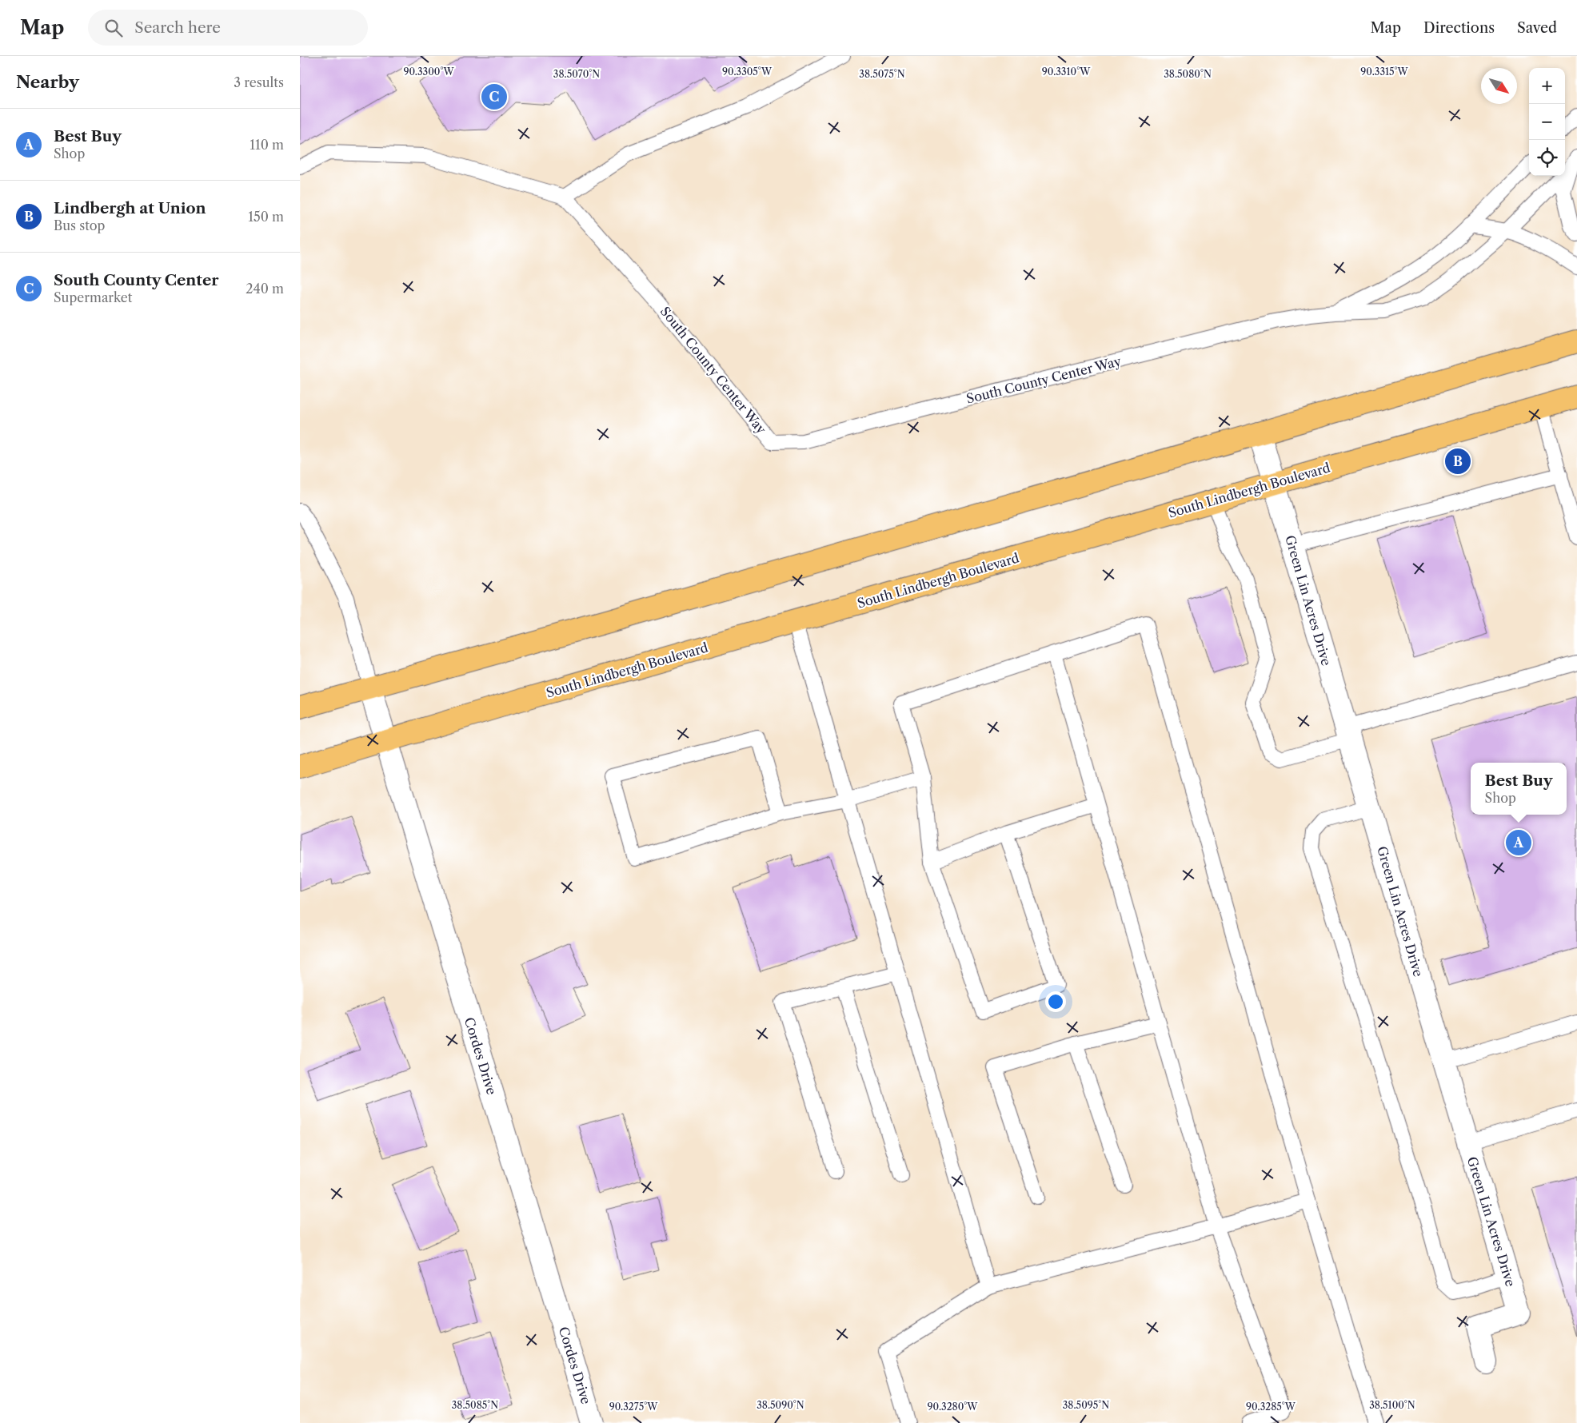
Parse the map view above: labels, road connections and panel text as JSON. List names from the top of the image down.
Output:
{
  "streets": {
    "main road": ["South Lindbergh Boulevard"],
    "street": ["Green Lin Acres Drive", "Cordes Drive"],
    "lane": ["South County Center Way"]
  },
  "crossings": [
    ["South Lindbergh Boulevard", "Green Lin Acres Drive"],
    ["South Lindbergh Boulevard", "Cordes Drive"]
  ],
  "north": "bottom right",
  "page": {
    "header": "Map",
    "search": "Search here",
    "nav": ["Map", "Directions", "Saved"],
    "heading": ["Nearby", "3 results"],
    "map_buttons": ["+", "−"],
    "pins": ["C", "B", "A"],
    "list": [
      {
        "mark": "A",
        "name": "Best Buy",
        "note": "Shop",
        "value": "110 m"
      },
      {
        "mark": "B",
        "name": "Lindbergh at Union",
        "note": "Bus stop",
        "value": "150 m"
      },
      {
        "mark": "C",
        "name": "South County Center",
        "note": "Supermarket",
        "value": "240 m"
      }
    ],
    "popup": ["Best Buy", "Shop"]
  },
  "coordinates": [
    "90.3310°W",
    "90.3315°W",
    "90.3300°W",
    "90.3305°W",
    "38.5070°N",
    "38.5075°N",
    "38.5080°N",
    "38.5085°N",
    "38.5090°N",
    "38.5095°N",
    "38.5100°N",
    "90.3275°W",
    "90.3280°W",
    "90.3285°W"
  ]
}
